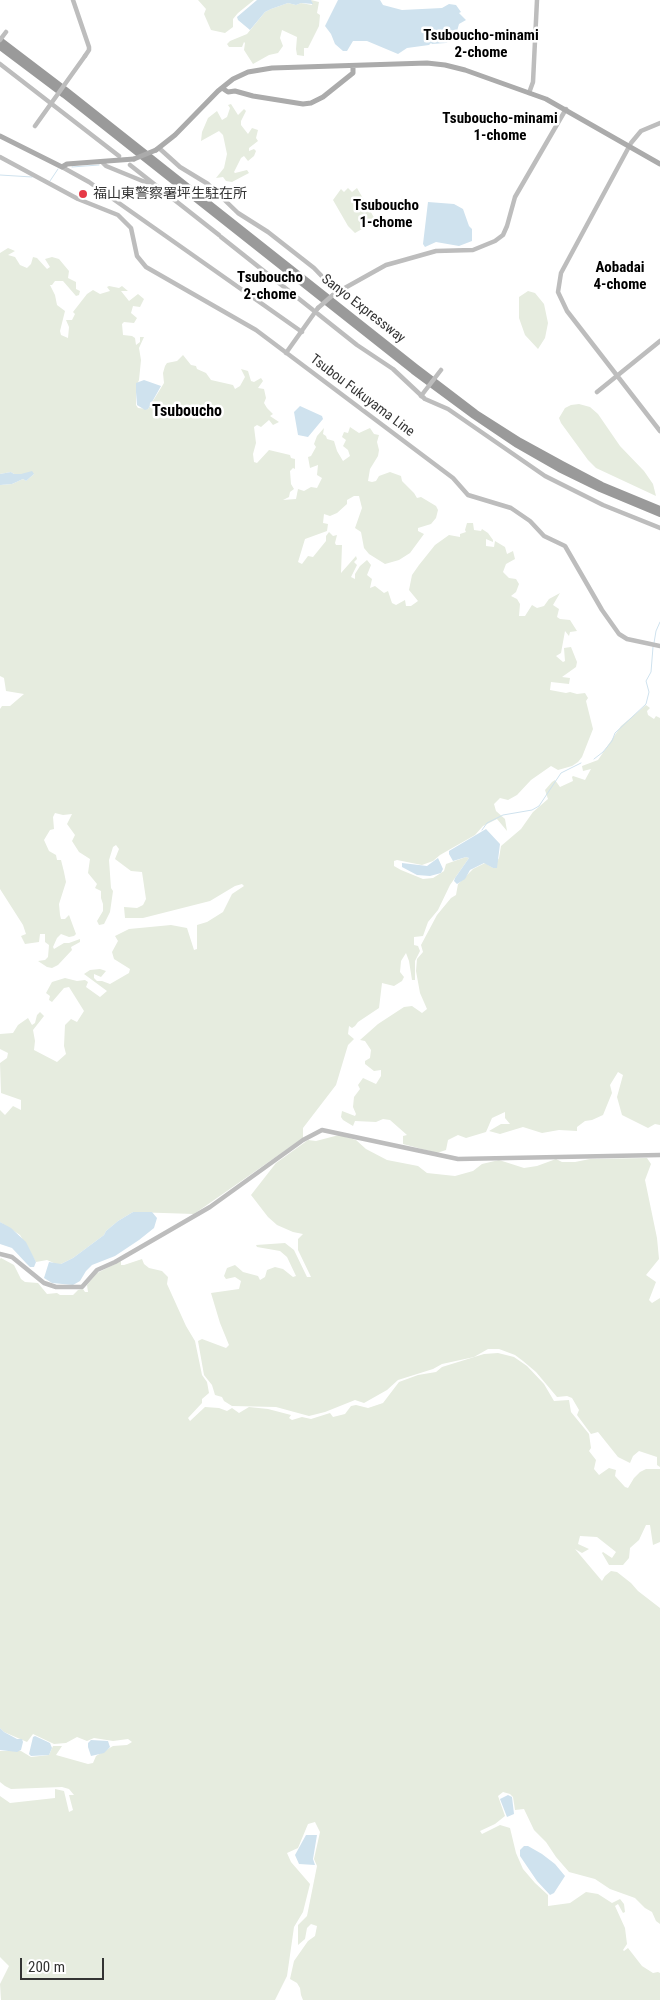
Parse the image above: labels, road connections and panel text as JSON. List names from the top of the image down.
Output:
{
  "streets": {
    "highway": ["Sanyo Expressway"],
    "street": ["Tsubou Fukuyama Line"]
  },
  "districts": [
    "Tsuboucho-minami 2-chome",
    "Tsuboucho-minami 1-chome",
    "Tsuboucho 1-chome",
    "Aobadai 4-chome",
    "Tsuboucho 2-chome",
    "Tsuboucho"
  ],
  "places": ["福山東警察署坪生駐在所"],
  "scale_bar": "200 m"
}
